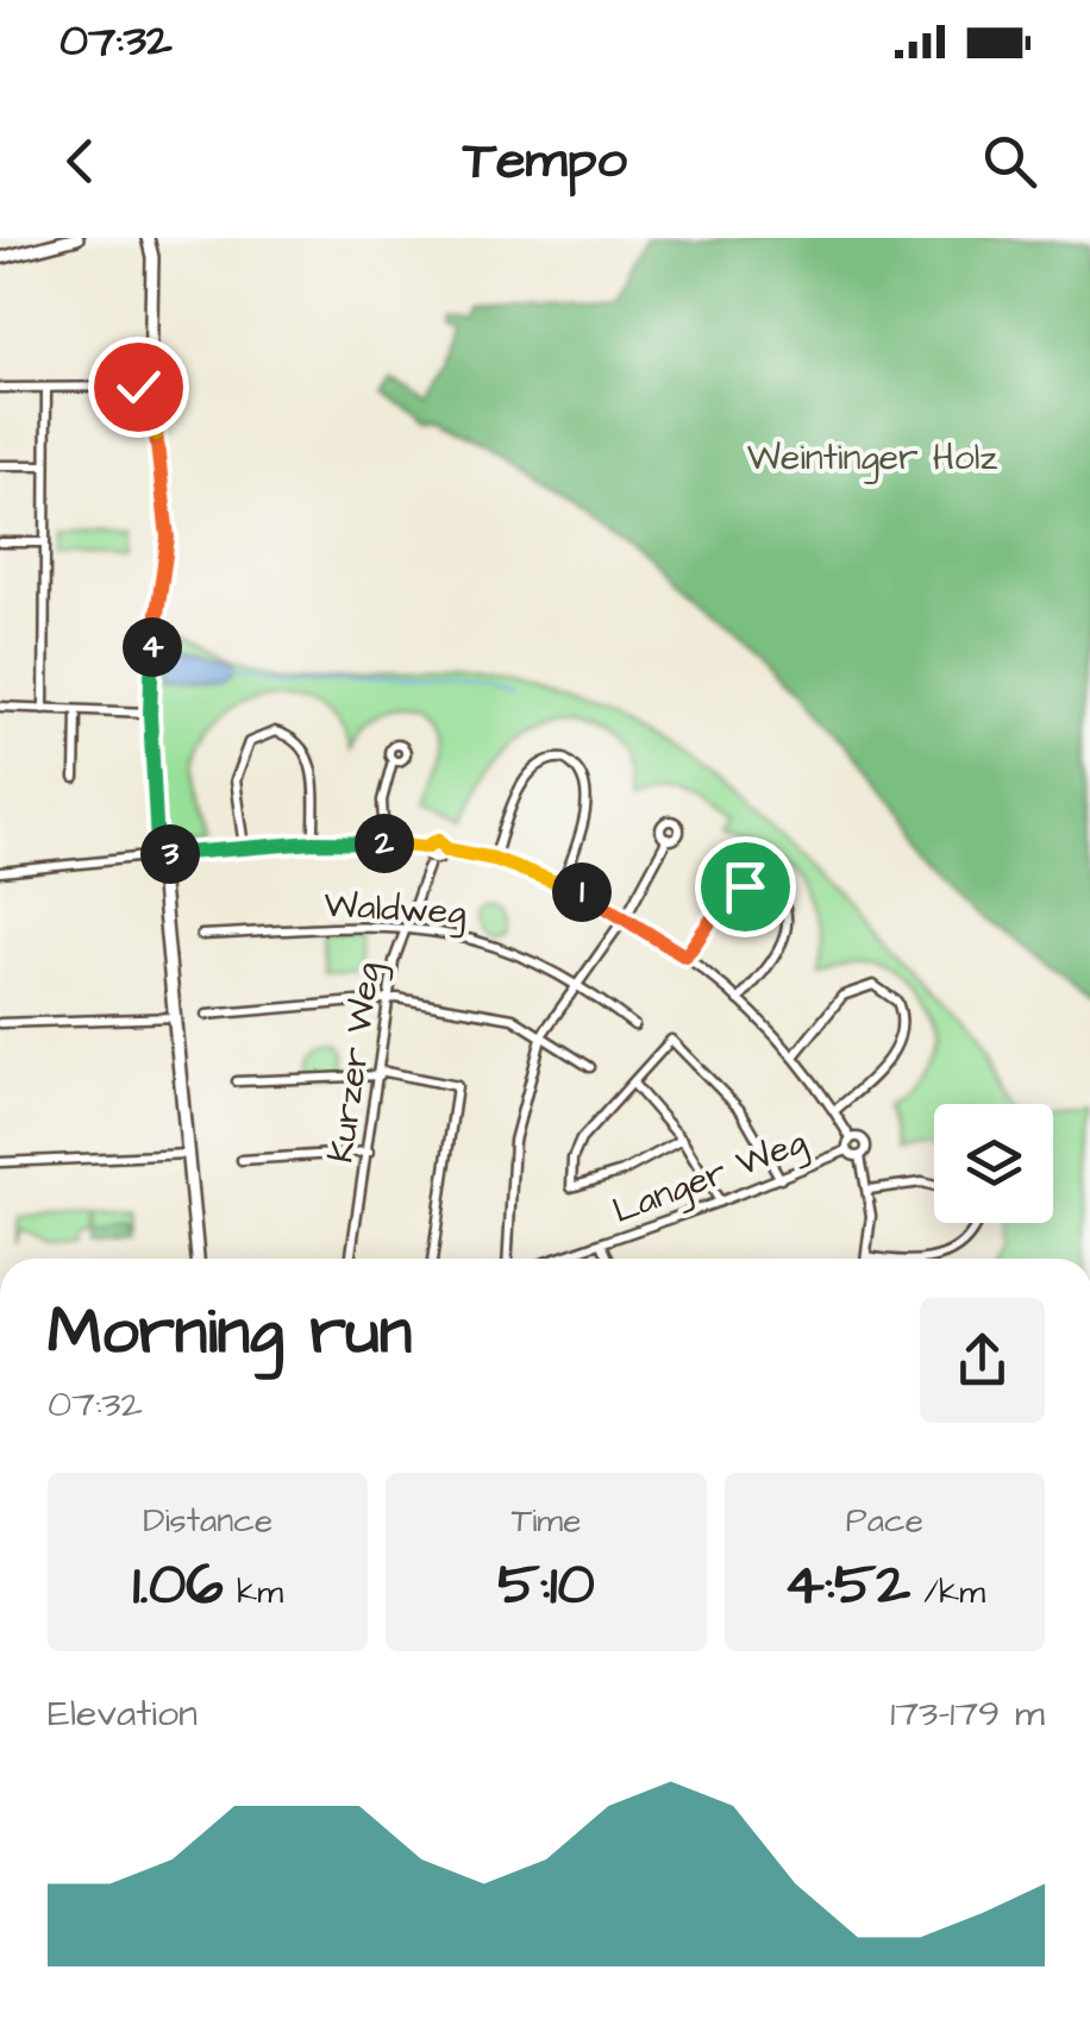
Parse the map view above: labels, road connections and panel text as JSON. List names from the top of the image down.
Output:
{
  "streets": {
    "street": ["Waldweg", "Kurzer Weg", "Langer Weg"]
  },
  "crossings": [
    ["Waldweg", "Kurzer Weg"]
  ],
  "parks": ["Weintinger Holz"],
  "page": {
    "status": "07:32",
    "header": "Tempo",
    "pins": [
      "4",
      "2",
      "3",
      "1"
    ],
    "heading": ["Morning run", "07:32"],
    "stats": [
      ["Distance", "1.06 km"],
      ["Time", "5:10"],
      ["Pace", "4:52 /km"]
    ],
    "chart": ["Elevation", "173–179 m"]
  }
}
